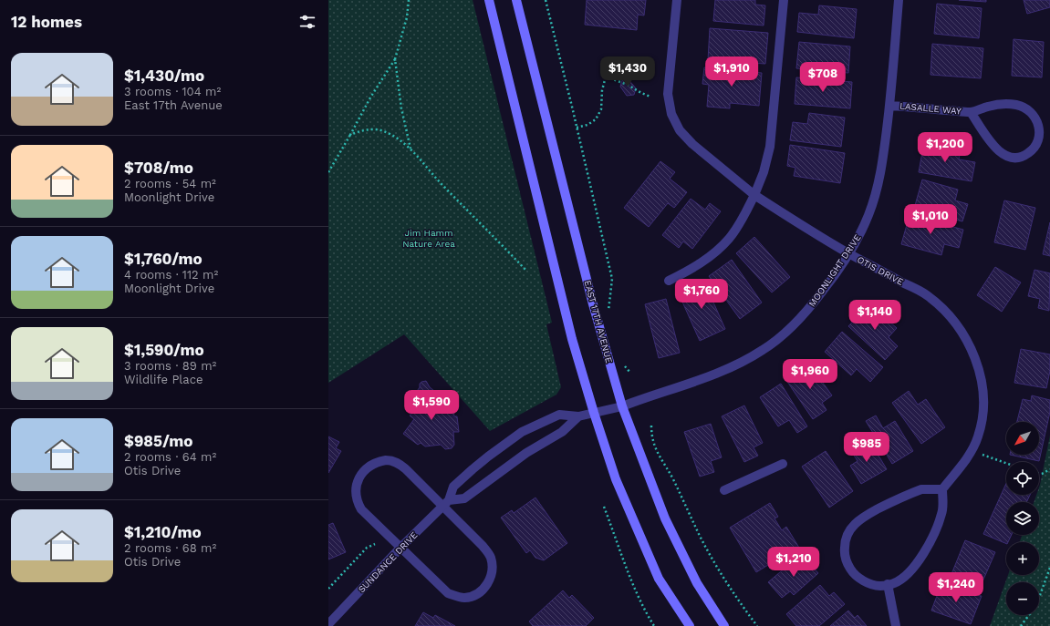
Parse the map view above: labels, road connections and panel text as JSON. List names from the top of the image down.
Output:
{
  "streets": {
    "main road": ["EAST 17TH AVENUE"],
    "street": [
      "LASALLE WAY",
      "MOONLIGHT DRIVE",
      "OTIS DRIVE",
      "SUNDANCE DRIVE"
    ]
  },
  "crossings": [
    ["LASALLE WAY", "MOONLIGHT DRIVE"],
    ["MOONLIGHT DRIVE", "OTIS DRIVE"],
    ["MOONLIGHT DRIVE", "EAST 17TH AVENUE"],
    ["MOONLIGHT DRIVE", "SUNDANCE DRIVE"],
    ["EAST 17TH AVENUE", "SUNDANCE DRIVE"]
  ],
  "parks": ["Jim Hamm Nature Area"],
  "north": "bottom left",
  "page": {
    "heading": "12 homes",
    "list": [
      {
        "name": "$1,430/mo",
        "note": "3 rooms · 104 m² · East 17th Avenue"
      },
      {
        "name": "$708/mo",
        "note": "2 rooms · 54 m² · Moonlight Drive"
      },
      {
        "name": "$1,760/mo",
        "note": "4 rooms · 112 m² · Moonlight Drive"
      },
      {
        "name": "$1,590/mo",
        "note": "3 rooms · 89 m² · Wildlife Place"
      },
      {
        "name": "$985/mo",
        "note": "2 rooms · 64 m² · Otis Drive"
      },
      {
        "name": "$1,210/mo",
        "note": "2 rooms · 68 m² · Otis Drive"
      }
    ],
    "price": [
      "$1,430",
      "$1,910",
      "$708",
      "$1,200",
      "$1,010",
      "$1,760",
      "$1,140",
      "$1,960",
      "$1,590",
      "$985",
      "$1,210",
      "$1,240"
    ],
    "map_buttons": ["+", "−"]
  }
}
